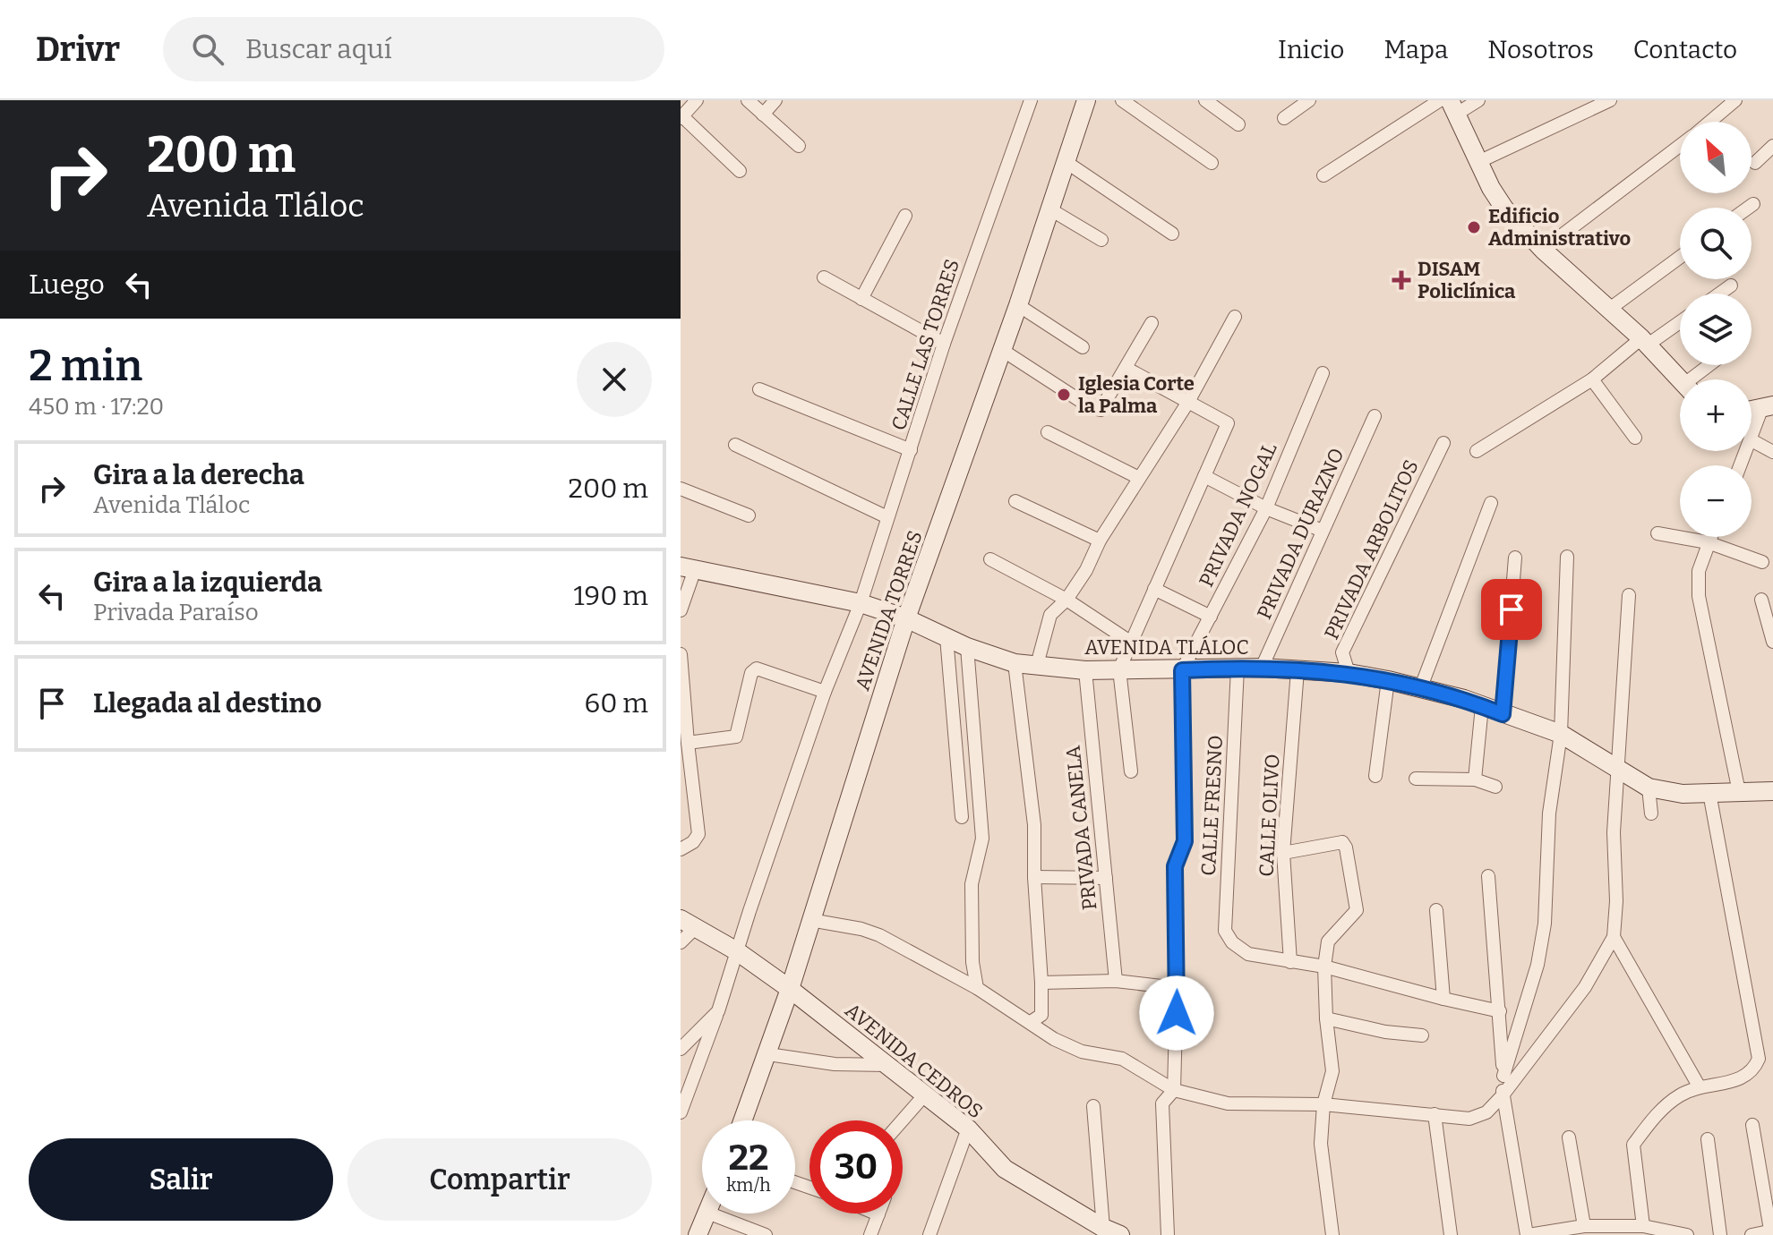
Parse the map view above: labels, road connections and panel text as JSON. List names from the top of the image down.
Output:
{
  "streets": {
    "main road": ["AVENIDA TORRES", "AVENIDA TLÁLOC", "AVENIDA CEDROS"],
    "street": [
      "CALLE LAS TORRES",
      "PRIVADA NOGAL",
      "PRIVADA DURAZNO",
      "PRIVADA ARBOLITOS",
      "CALLE FRESNO",
      "CALLE OLIVO",
      "PRIVADA CANELA"
    ]
  },
  "crossings": [
    ["CALLE LAS TORRES", "AVENIDA TLÁLOC"],
    ["CALLE LAS TORRES", "AVENIDA CEDROS"],
    ["PRIVADA NOGAL", "AVENIDA TLÁLOC"],
    ["PRIVADA DURAZNO", "AVENIDA TLÁLOC"],
    ["PRIVADA ARBOLITOS", "AVENIDA TLÁLOC"],
    ["AVENIDA TORRES", "AVENIDA TLÁLOC"],
    ["AVENIDA TORRES", "AVENIDA CEDROS"],
    ["AVENIDA TLÁLOC", "CALLE FRESNO"],
    ["AVENIDA TLÁLOC", "CALLE OLIVO"],
    ["AVENIDA TLÁLOC", "PRIVADA CANELA"],
    ["CALLE FRESNO", "CALLE OLIVO"]
  ],
  "places": {
    "other": ["Edificio Administrativo", "Iglesia Corte la Palma"],
    "health": ["DISAM Policlínica"]
  },
  "north": "top left",
  "page": {
    "header": "Drivr",
    "search": "Buscar aquí",
    "nav": [
      "Inicio",
      "Mapa",
      "Nosotros",
      "Contacto"
    ],
    "turn": ["200 m", "Avenida Tláloc"],
    "map_buttons": ["+", "−"],
    "then": "Luego",
    "heading": ["2 min", "450 m · 17:20"],
    "list": [
      {
        "name": "Gira a la derecha",
        "note": "Avenida Tláloc",
        "value": "200 m"
      },
      {
        "name": "Gira a la izquierda",
        "note": "Privada Paraíso",
        "value": "190 m"
      },
      {
        "name": "Llegada al destino",
        "value": "60 m"
      }
    ],
    "speed": "22 km/h",
    "limit": "30",
    "buttons": ["Salir", "Compartir"]
  }
}
